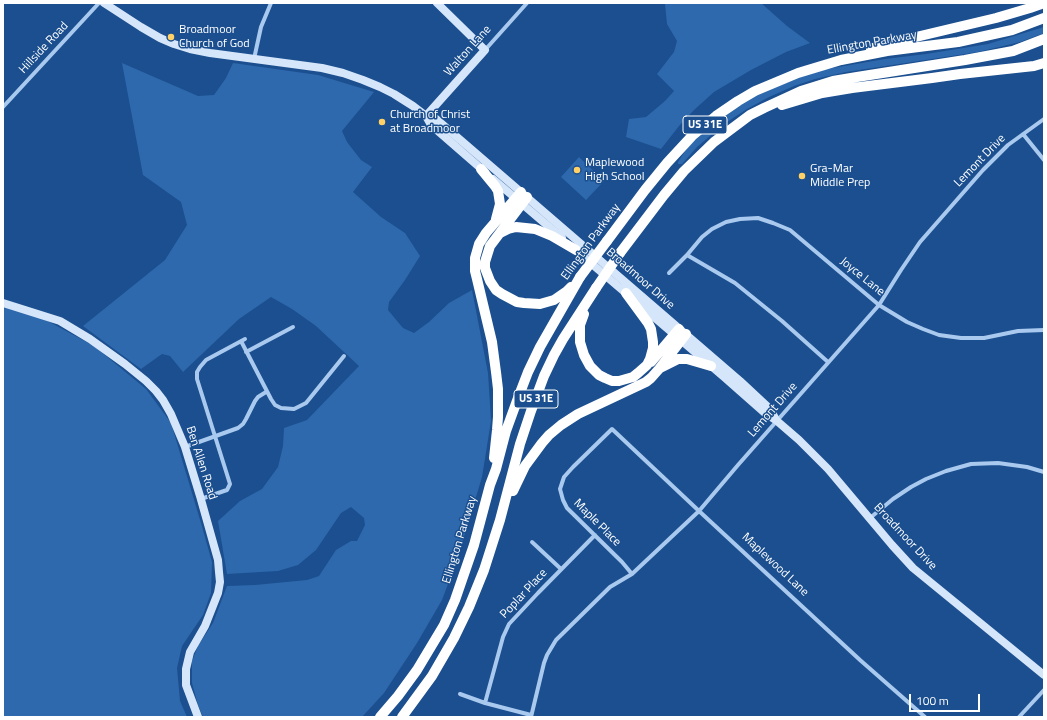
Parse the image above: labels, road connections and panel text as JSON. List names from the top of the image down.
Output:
{
  "streets": {
    "highway": ["Ellington Parkway", "US 31E"],
    "main road": ["Walton Lane", "Broadmoor Drive", "Ben Allen Road"],
    "street": [
      "Hillside Road",
      "Lemont Drive",
      "Joyce Lane",
      "Maple Place",
      "Maplewood Lane",
      "Poplar Place"
    ]
  },
  "crossings": [
    ["Walton Lane", "Broadmoor Drive"],
    ["Lemont Drive", "Joyce Lane"],
    ["Lemont Drive", "Broadmoor Drive"],
    ["Lemont Drive", "Maple Place"],
    ["Lemont Drive", "Maplewood Lane"],
    ["Maple Place", "Maplewood Lane"],
    ["Maple Place", "Poplar Place"]
  ],
  "places": [
    "Broadmoor Church of God",
    "Church of Christ at Broadmoor",
    "Maplewood High School",
    "Gra-Mar Middle Prep"
  ],
  "scale_bar": "100 m"
}
